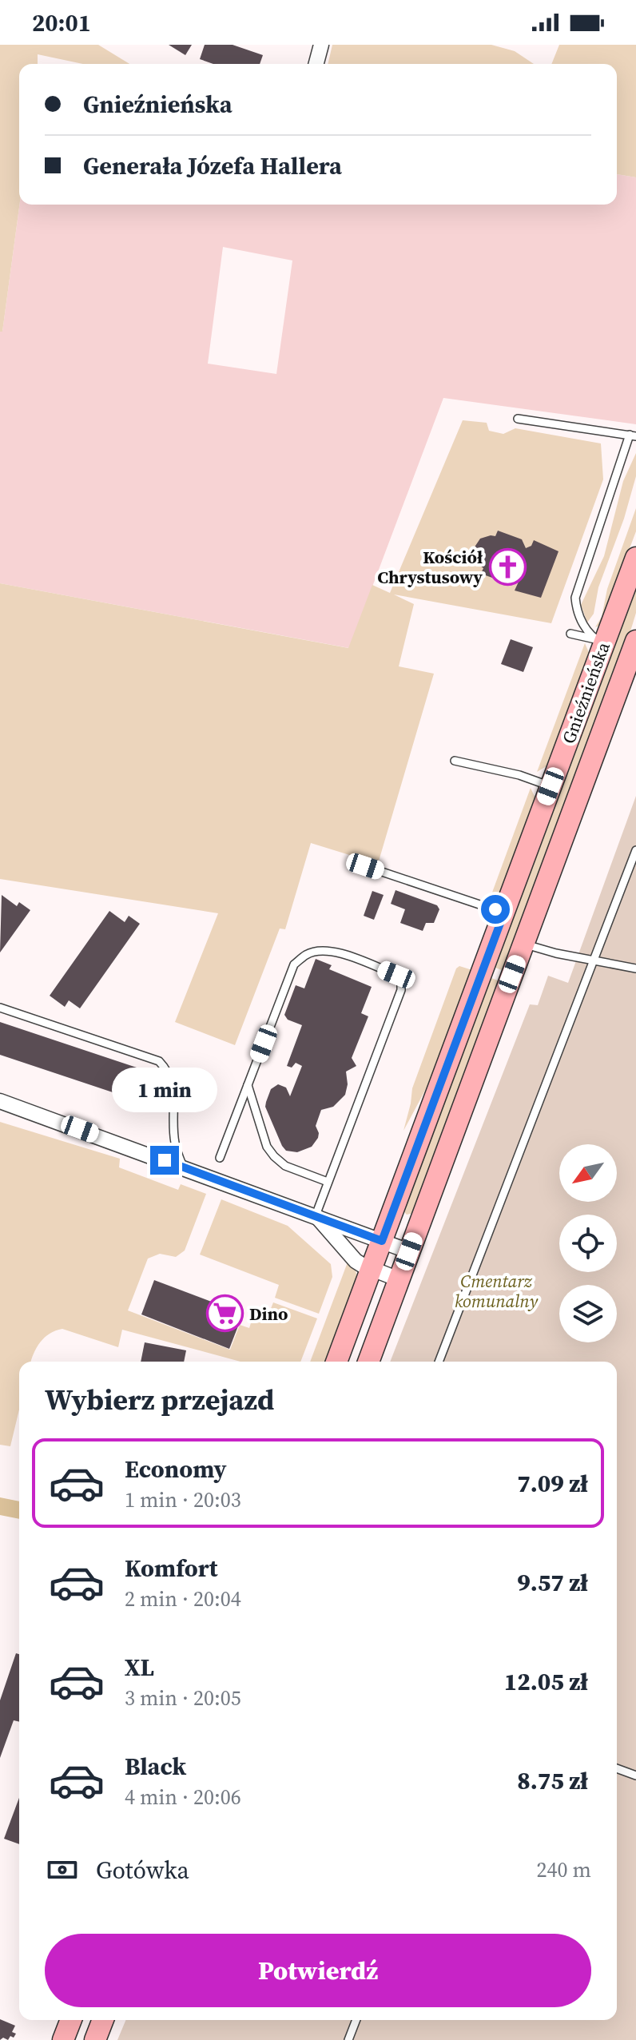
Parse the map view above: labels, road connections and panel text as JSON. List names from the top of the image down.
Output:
{
  "streets": {
    "main road": ["Gnieźnieńska"]
  },
  "parks": ["Cmentarz komunalny"],
  "places": {
    "church": ["Kościół Chrystusowy"],
    "supermarket": ["Dino"]
  },
  "north": "bottom left",
  "page": {
    "status": "20:01",
    "banner": ["Gnieźnieńska", "Generała Józefa Hallera"],
    "bubble": "1 min",
    "heading": "Wybierz przejazd",
    "list": [
      {
        "name": "Economy",
        "note": "1 min · 20:03",
        "value": "7.09 zł"
      },
      {
        "name": "Komfort",
        "note": "2 min · 20:04",
        "value": "9.57 zł"
      },
      {
        "name": "XL",
        "note": "3 min · 20:05",
        "value": "12.05 zł"
      },
      {
        "name": "Black",
        "note": "4 min · 20:06",
        "value": "8.75 zł"
      }
    ],
    "pay": ["Gotówka", "240 m"],
    "buttons": "Potwierdź"
  }
}
